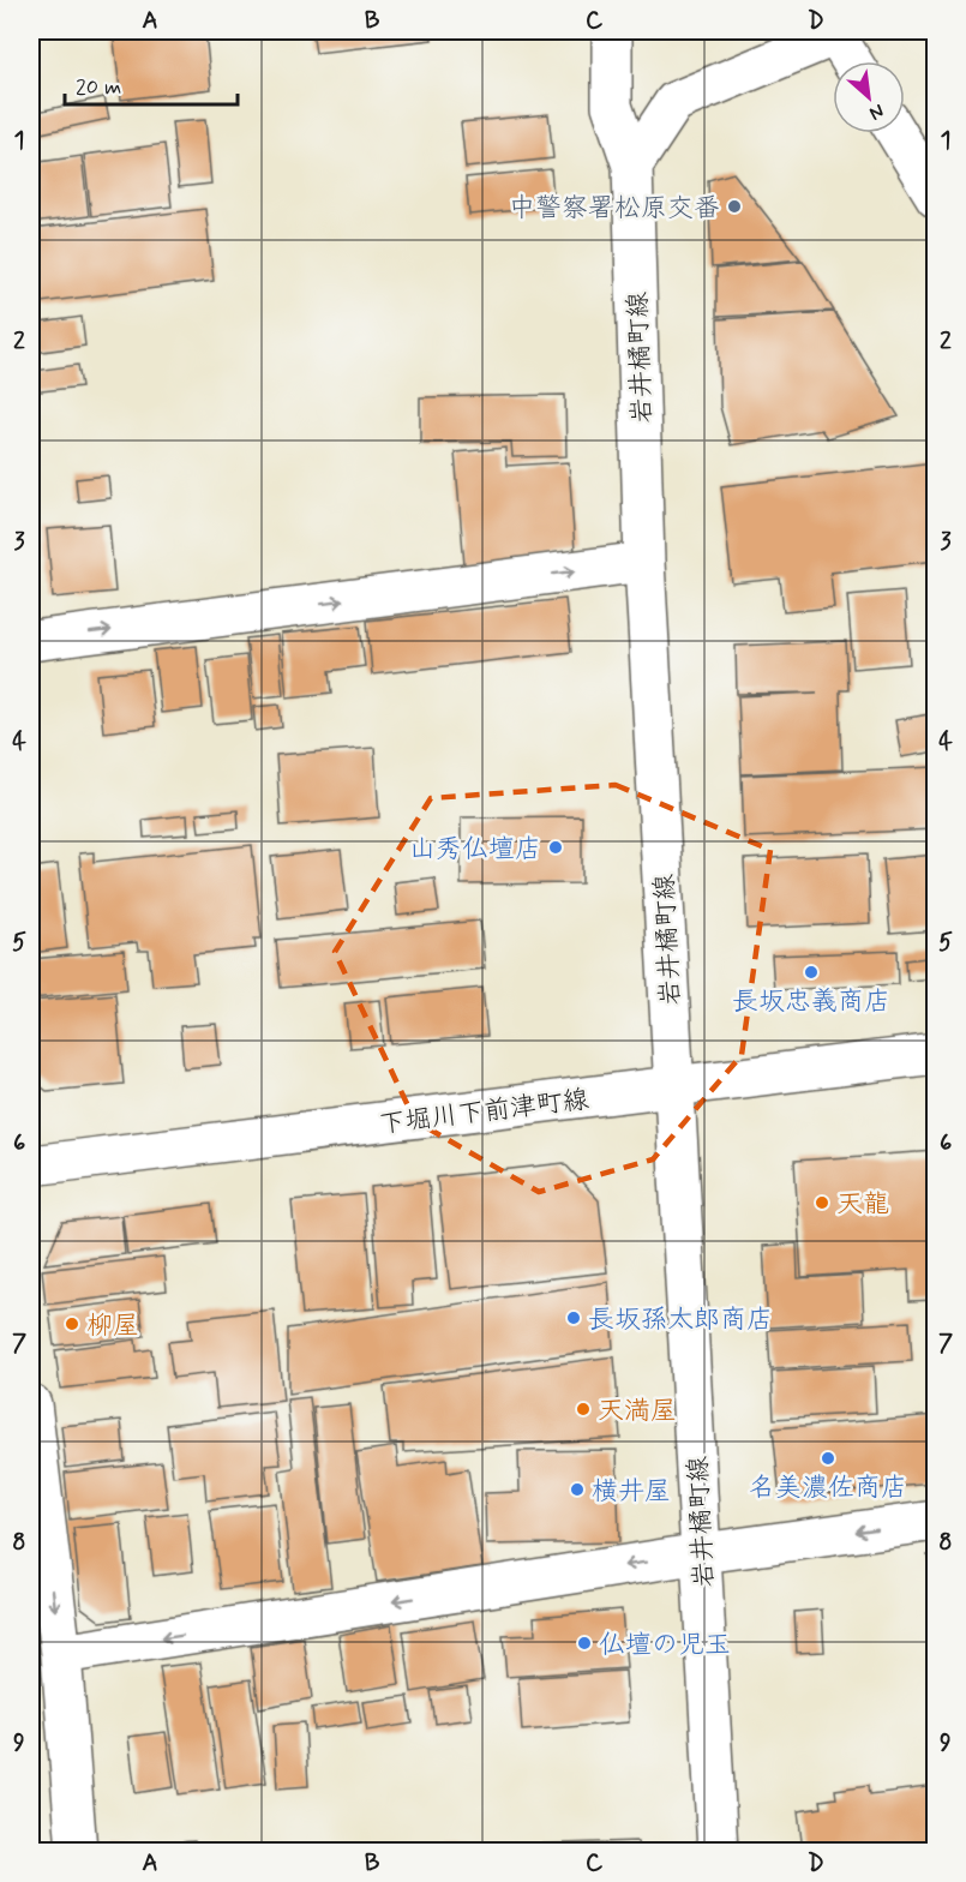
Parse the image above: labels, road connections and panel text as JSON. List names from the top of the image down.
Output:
{
  "streets": {
    "main road": ["岩井橘町線", "下堀川下前津町線"]
  },
  "crossings": [
    ["岩井橘町線", "下堀川下前津町線"]
  ],
  "places": [
    "中警察署松原交番",
    "山秀仏壇店",
    "長坂忠義商店",
    "天龍",
    "長坂孫太郎商店",
    "柳屋",
    "天満屋",
    "名美濃佐商店",
    "横井屋",
    "仏壇の児玉"
  ],
  "scale_bar": "20 m",
  "north": "bottom right",
  "grid": {
    "columns": [
      "A",
      "B",
      "C",
      "D"
    ],
    "rows": [
      "1",
      "2",
      "3",
      "4",
      "5",
      "6",
      "7",
      "8",
      "9"
    ]
  }
}
